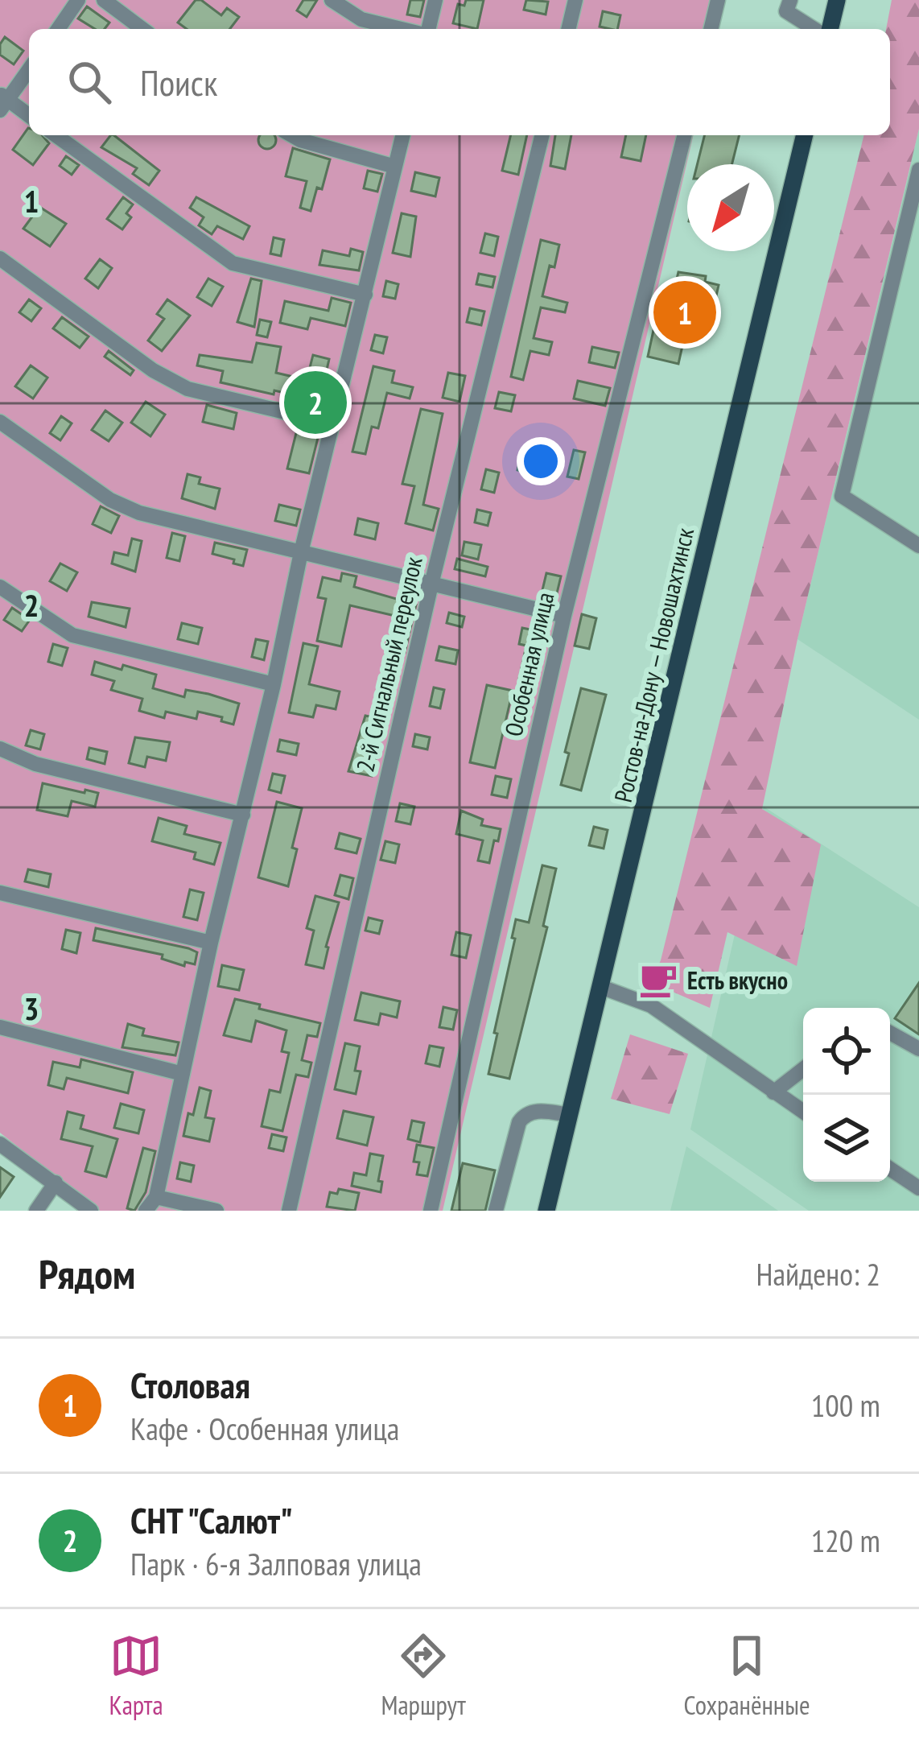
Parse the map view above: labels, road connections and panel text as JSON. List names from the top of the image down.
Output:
{
  "streets": {
    "main road": ["Ростов-на-Дону — Новошахтинск"],
    "street": ["2-й Сигнальный переулок", "Особенная улица"]
  },
  "places": {
    "cafe": ["Есть вкусно"]
  },
  "north": "bottom left",
  "page": {
    "search": "Поиск",
    "pins": ["1", "2"],
    "heading": ["Рядом", "Найдено: 2"],
    "list": [
      {
        "mark": "1",
        "name": "Столовая",
        "note": "Кафе · Особенная улица",
        "value": "100 m"
      },
      {
        "mark": "2",
        "name": "СНТ \"Салют\"",
        "note": "Парк · 6-я Залповая улица",
        "value": "120 m"
      }
    ],
    "nav": ["Карта", "Маршрут", "Сохранённые"]
  },
  "grid": {
    "rows": ["1", "2", "3"]
  }
}
